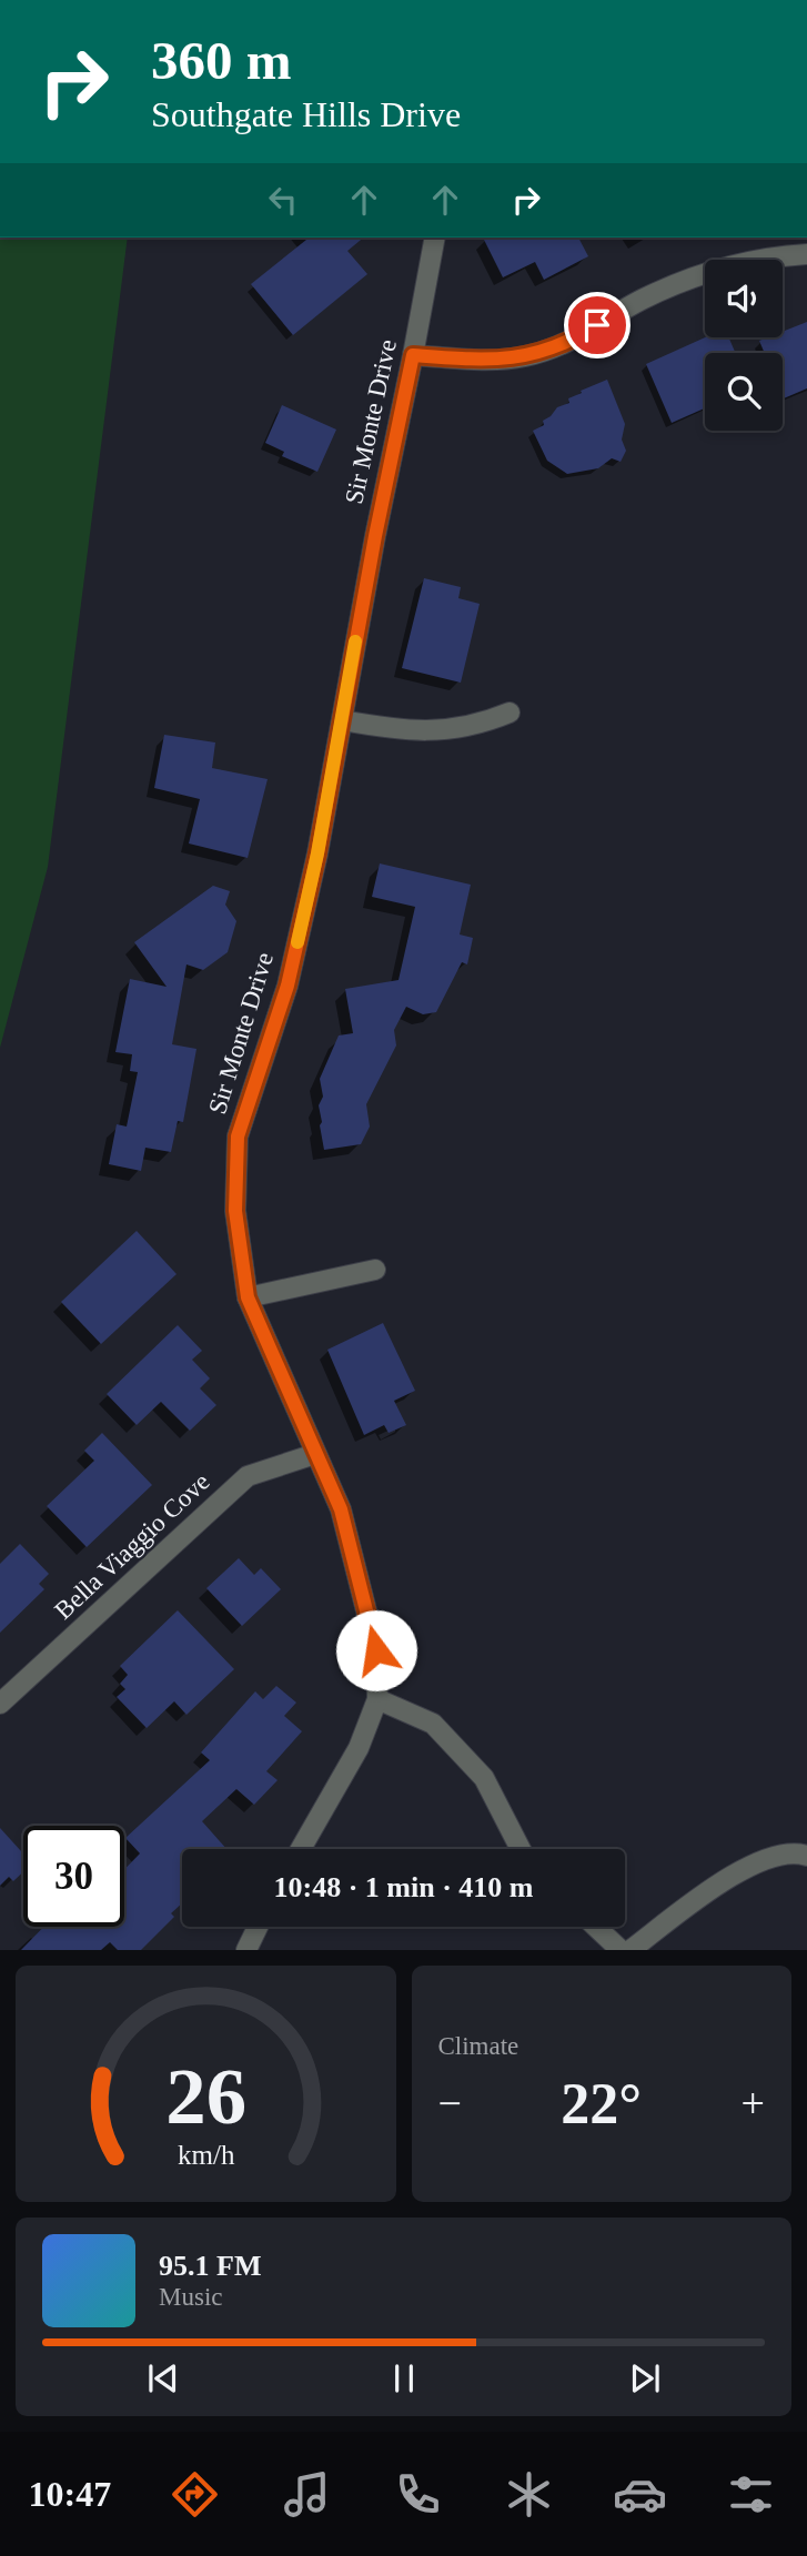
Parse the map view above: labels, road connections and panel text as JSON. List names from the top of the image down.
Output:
{
  "streets": {
    "street": ["Sir Monte Drive", "Bella Viaggio Cove"]
  },
  "crossings": [
    ["Sir Monte Drive", "Bella Viaggio Cove"]
  ],
  "page": {
    "turn": ["360 m", "Southgate Hills Drive"],
    "limit": "30",
    "trip": "10:48 · 1 min · 410 m",
    "tile": "Climate",
    "heat": ["−", "22°", "+"],
    "song": ["95.1 FM", "Music"],
    "tabs": "10:47",
    "gauge": ["26", "km/h"]
  }
}
